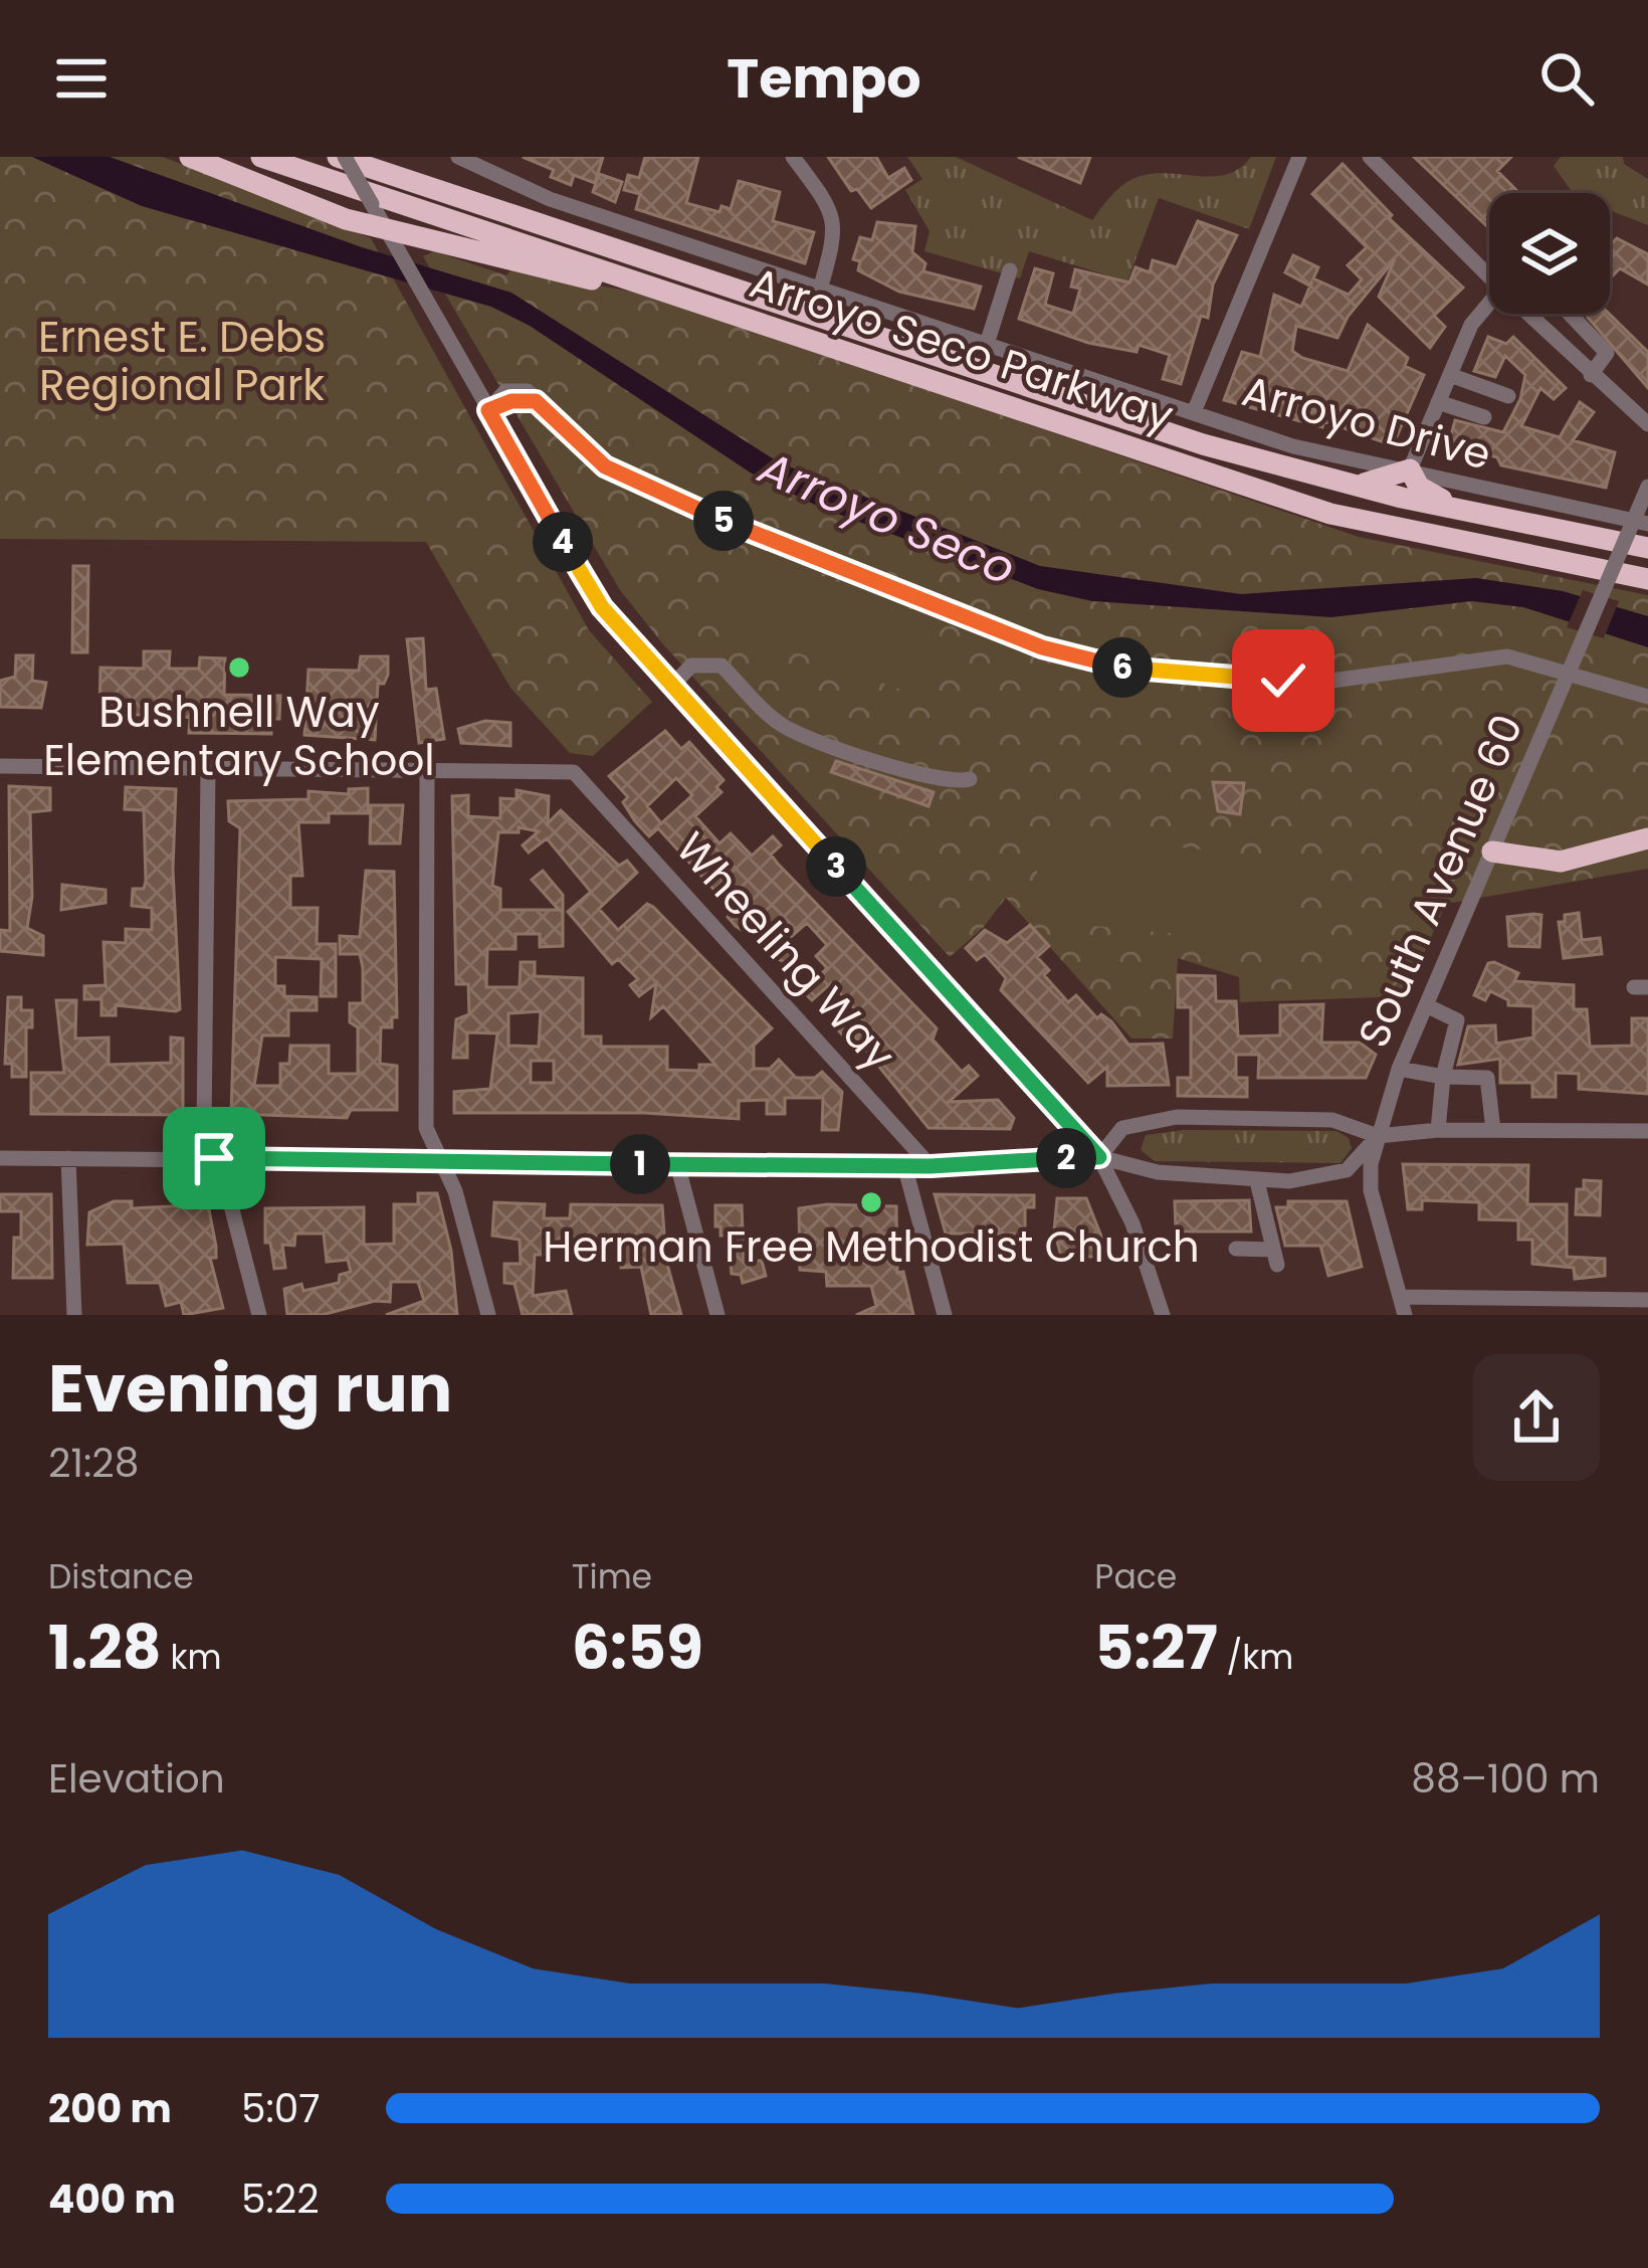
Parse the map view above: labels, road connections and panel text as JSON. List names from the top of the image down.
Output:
{
  "streets": {
    "highway": ["Arroyo Seco Parkway"],
    "street": ["Arroyo Drive", "South Avenue 60", "Wheeling Way"]
  },
  "water": ["Arroyo Seco"],
  "parks": ["Ernest E. Debs Regional Park"],
  "places": ["Bushnell Way Elementary School", "Herman Free Methodist Church"],
  "page": {
    "header": "Tempo",
    "pins": [
      "5",
      "4",
      "6",
      "3",
      "2",
      "1"
    ],
    "heading": ["Evening run", "21:28"],
    "stats": [
      ["Distance", "1.28 km"],
      ["Time", "6:59"],
      ["Pace", "5:27 /km"]
    ],
    "chart": ["Elevation", "88–100 m"],
    "list": [
      {
        "name": "200 m",
        "note": "5:07"
      },
      {
        "name": "400 m",
        "note": "5:22"
      }
    ]
  }
}
